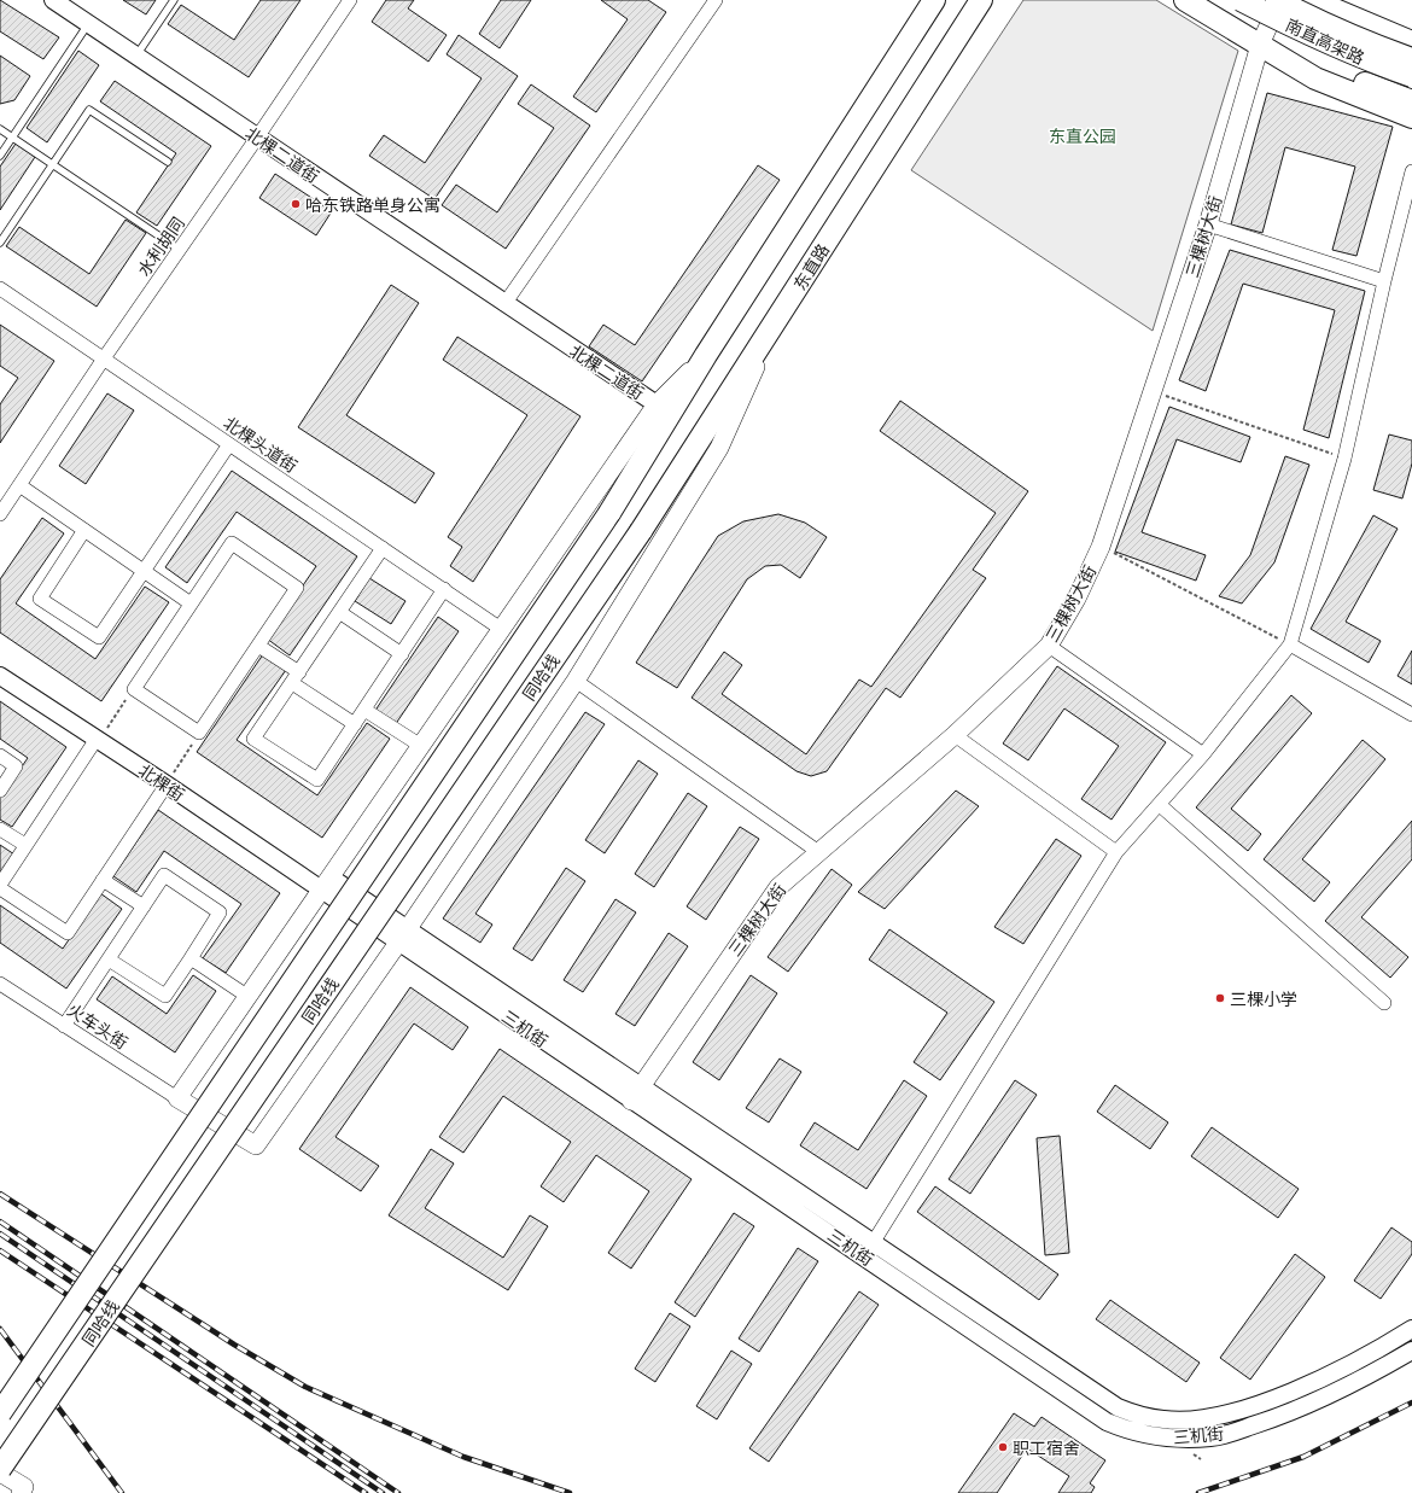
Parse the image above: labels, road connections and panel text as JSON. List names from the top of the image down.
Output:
{
  "streets": {
    "highway": ["南直高架路", "东直路", "同哈线"],
    "main road": ["三棵树大街"],
    "street": [
      "北棵二道街",
      "水利胡同",
      "北棵头道街",
      "北棵街",
      "火车头街",
      "三机街"
    ]
  },
  "crossings": [
    ["北棵二道街", "水利胡同"],
    ["三棵树大街", "三机街"],
    ["水利胡同", "北棵头道街"],
    ["东直路", "同哈线"],
    ["北棵街", "三机街"]
  ],
  "parks": ["东直公园"],
  "places": ["哈东铁路单身公寓", "三棵小学", "职工宿舍"]
}
